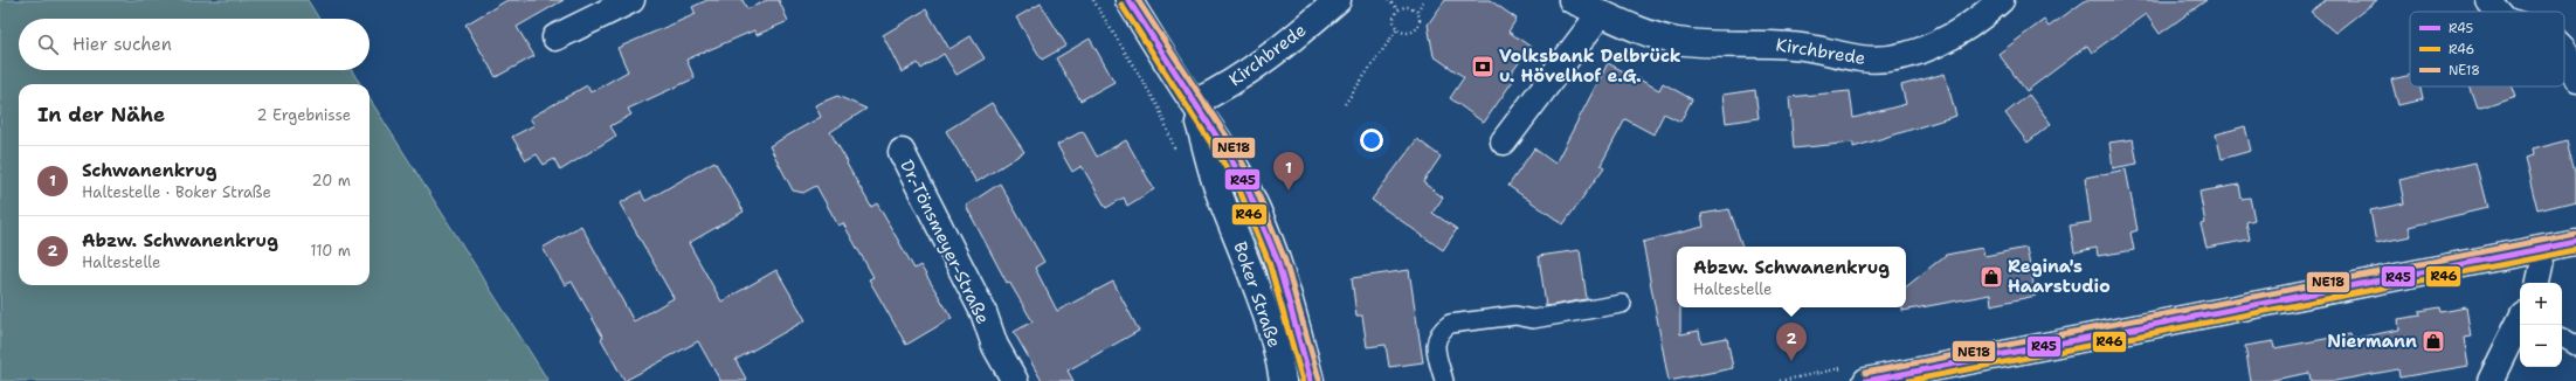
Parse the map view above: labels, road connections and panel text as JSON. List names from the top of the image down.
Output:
{
  "streets": {
    "main road": ["Kirchbrede", "Dr.-Tönsmeyer-Straße", "Boker Straße"]
  },
  "crossings": [
    ["Kirchbrede", "Boker Straße"]
  ],
  "places": {
    "bank": ["Volksbank Delbrück u. Hövelhof e.G."],
    "shop": ["Regina's Haarstudio", "Niermann"]
  },
  "lines": ["transit line R45", "transit line NE18", "transit line R46"],
  "legend": ["R45", "R46", "NE18"],
  "page": {
    "search": "Hier suchen",
    "heading": ["In der Nähe", "2 Ergebnisse"],
    "list": [
      {
        "mark": "1",
        "name": "Schwanenkrug",
        "note": "Haltestelle · Boker Straße",
        "value": "20 m"
      },
      {
        "mark": "2",
        "name": "Abzw. Schwanenkrug",
        "note": "Haltestelle",
        "value": "110 m"
      }
    ],
    "pins": ["1", "2"],
    "popup": ["Abzw. Schwanenkrug", "Haltestelle"],
    "map_buttons": ["+", "−"]
  }
}
